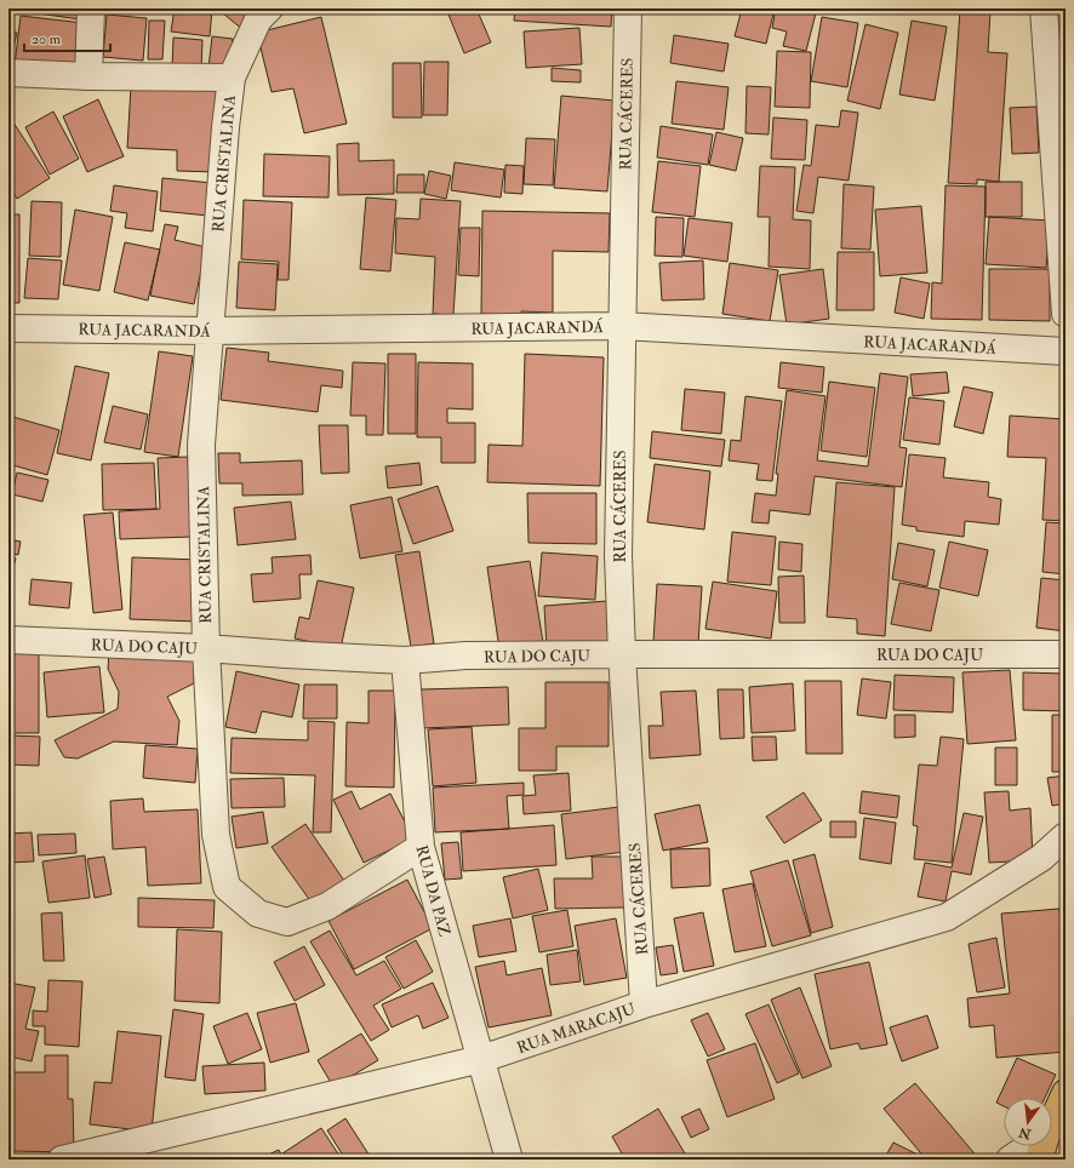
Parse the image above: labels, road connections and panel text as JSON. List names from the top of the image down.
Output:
{
  "streets": {
    "street": [
      "RUA CÁCERES",
      "RUA CRISTALINA",
      "RUA JACARANDÁ",
      "RUA DO CAJU",
      "RUA DA PAZ",
      "RUA MARACAJU"
    ]
  },
  "crossings": [
    ["RUA CÁCERES", "RUA JACARANDÁ"],
    ["RUA CÁCERES", "RUA DO CAJU"],
    ["RUA CÁCERES", "RUA MARACAJU"],
    ["RUA CRISTALINA", "RUA JACARANDÁ"],
    ["RUA CRISTALINA", "RUA DO CAJU"],
    ["RUA CRISTALINA", "RUA DA PAZ"],
    ["RUA DO CAJU", "RUA DA PAZ"],
    ["RUA DA PAZ", "RUA MARACAJU"]
  ],
  "scale_bar": "20 m",
  "north": "bottom"
}
